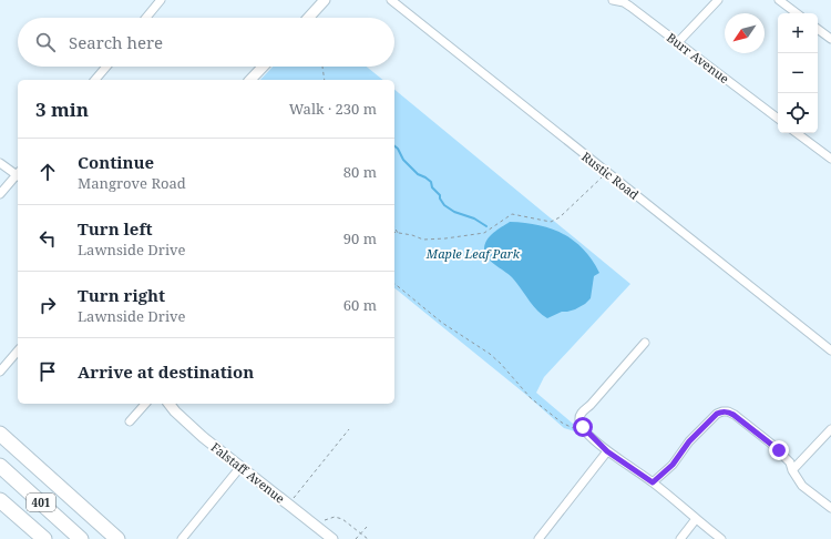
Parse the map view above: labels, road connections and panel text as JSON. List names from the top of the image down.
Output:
{
  "streets": {
    "highway": ["401"],
    "street": ["Burr Avenue", "Rustic Road", "Falstaff Avenue"]
  },
  "parks": ["Maple Leaf Park"],
  "north": "bottom left",
  "page": {
    "map_buttons": ["+", "−"],
    "search": "Search here",
    "heading": ["3 min", "Walk · 230 m"],
    "list": [
      ["Continue", "Mangrove Road", "80 m"],
      ["Turn left", "Lawnside Drive", "90 m"],
      ["Turn right", "Lawnside Drive", "60 m"],
      "Arrive at destination"
    ]
  }
}
